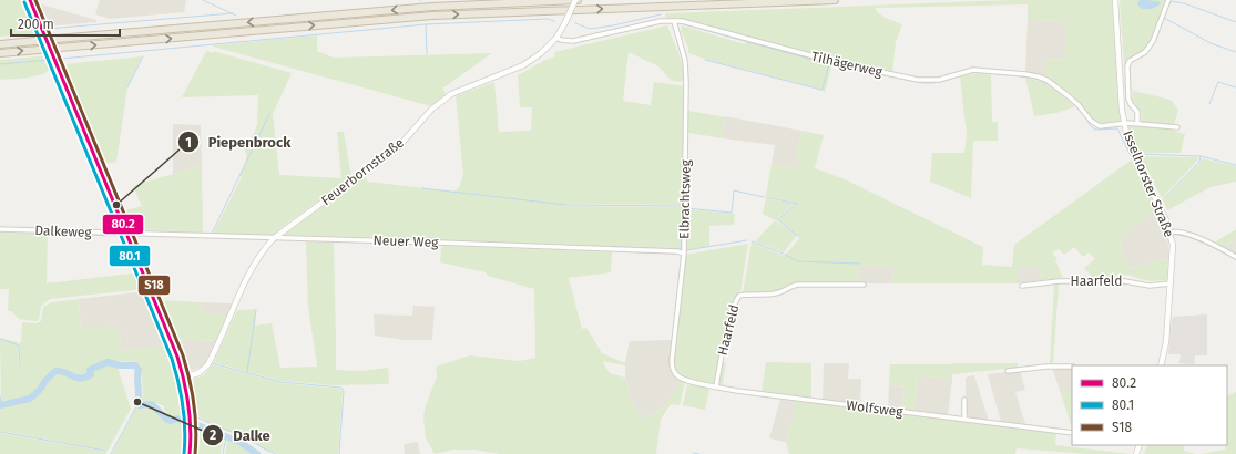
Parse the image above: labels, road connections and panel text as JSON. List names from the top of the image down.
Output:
{
  "streets": {
    "street": [
      "Tilhägerweg",
      "Feuerbornstraße",
      "Isselhorster Straße",
      "Elbrachtsweg",
      "Dalkeweg",
      "Neuer Weg",
      "Haarfeld",
      "Wolfsweg"
    ]
  },
  "crossings": [
    ["Tilhägerweg", "Feuerbornstraße"],
    ["Tilhägerweg", "Isselhorster Straße"],
    ["Tilhägerweg", "Elbrachtsweg"],
    ["Feuerbornstraße", "Neuer Weg"],
    ["Isselhorster Straße", "Haarfeld"],
    ["Elbrachtsweg", "Neuer Weg"],
    ["Elbrachtsweg", "Wolfsweg"],
    ["Dalkeweg", "Neuer Weg"],
    ["Haarfeld", "Wolfsweg"]
  ],
  "places": ["Piepenbrock", "Dalke"],
  "lines": ["transit line 80.2", "transit line S18", "transit line 80.1"],
  "legend": ["80.2", "80.1", "S18"],
  "scale_bar": "200 m"
}
